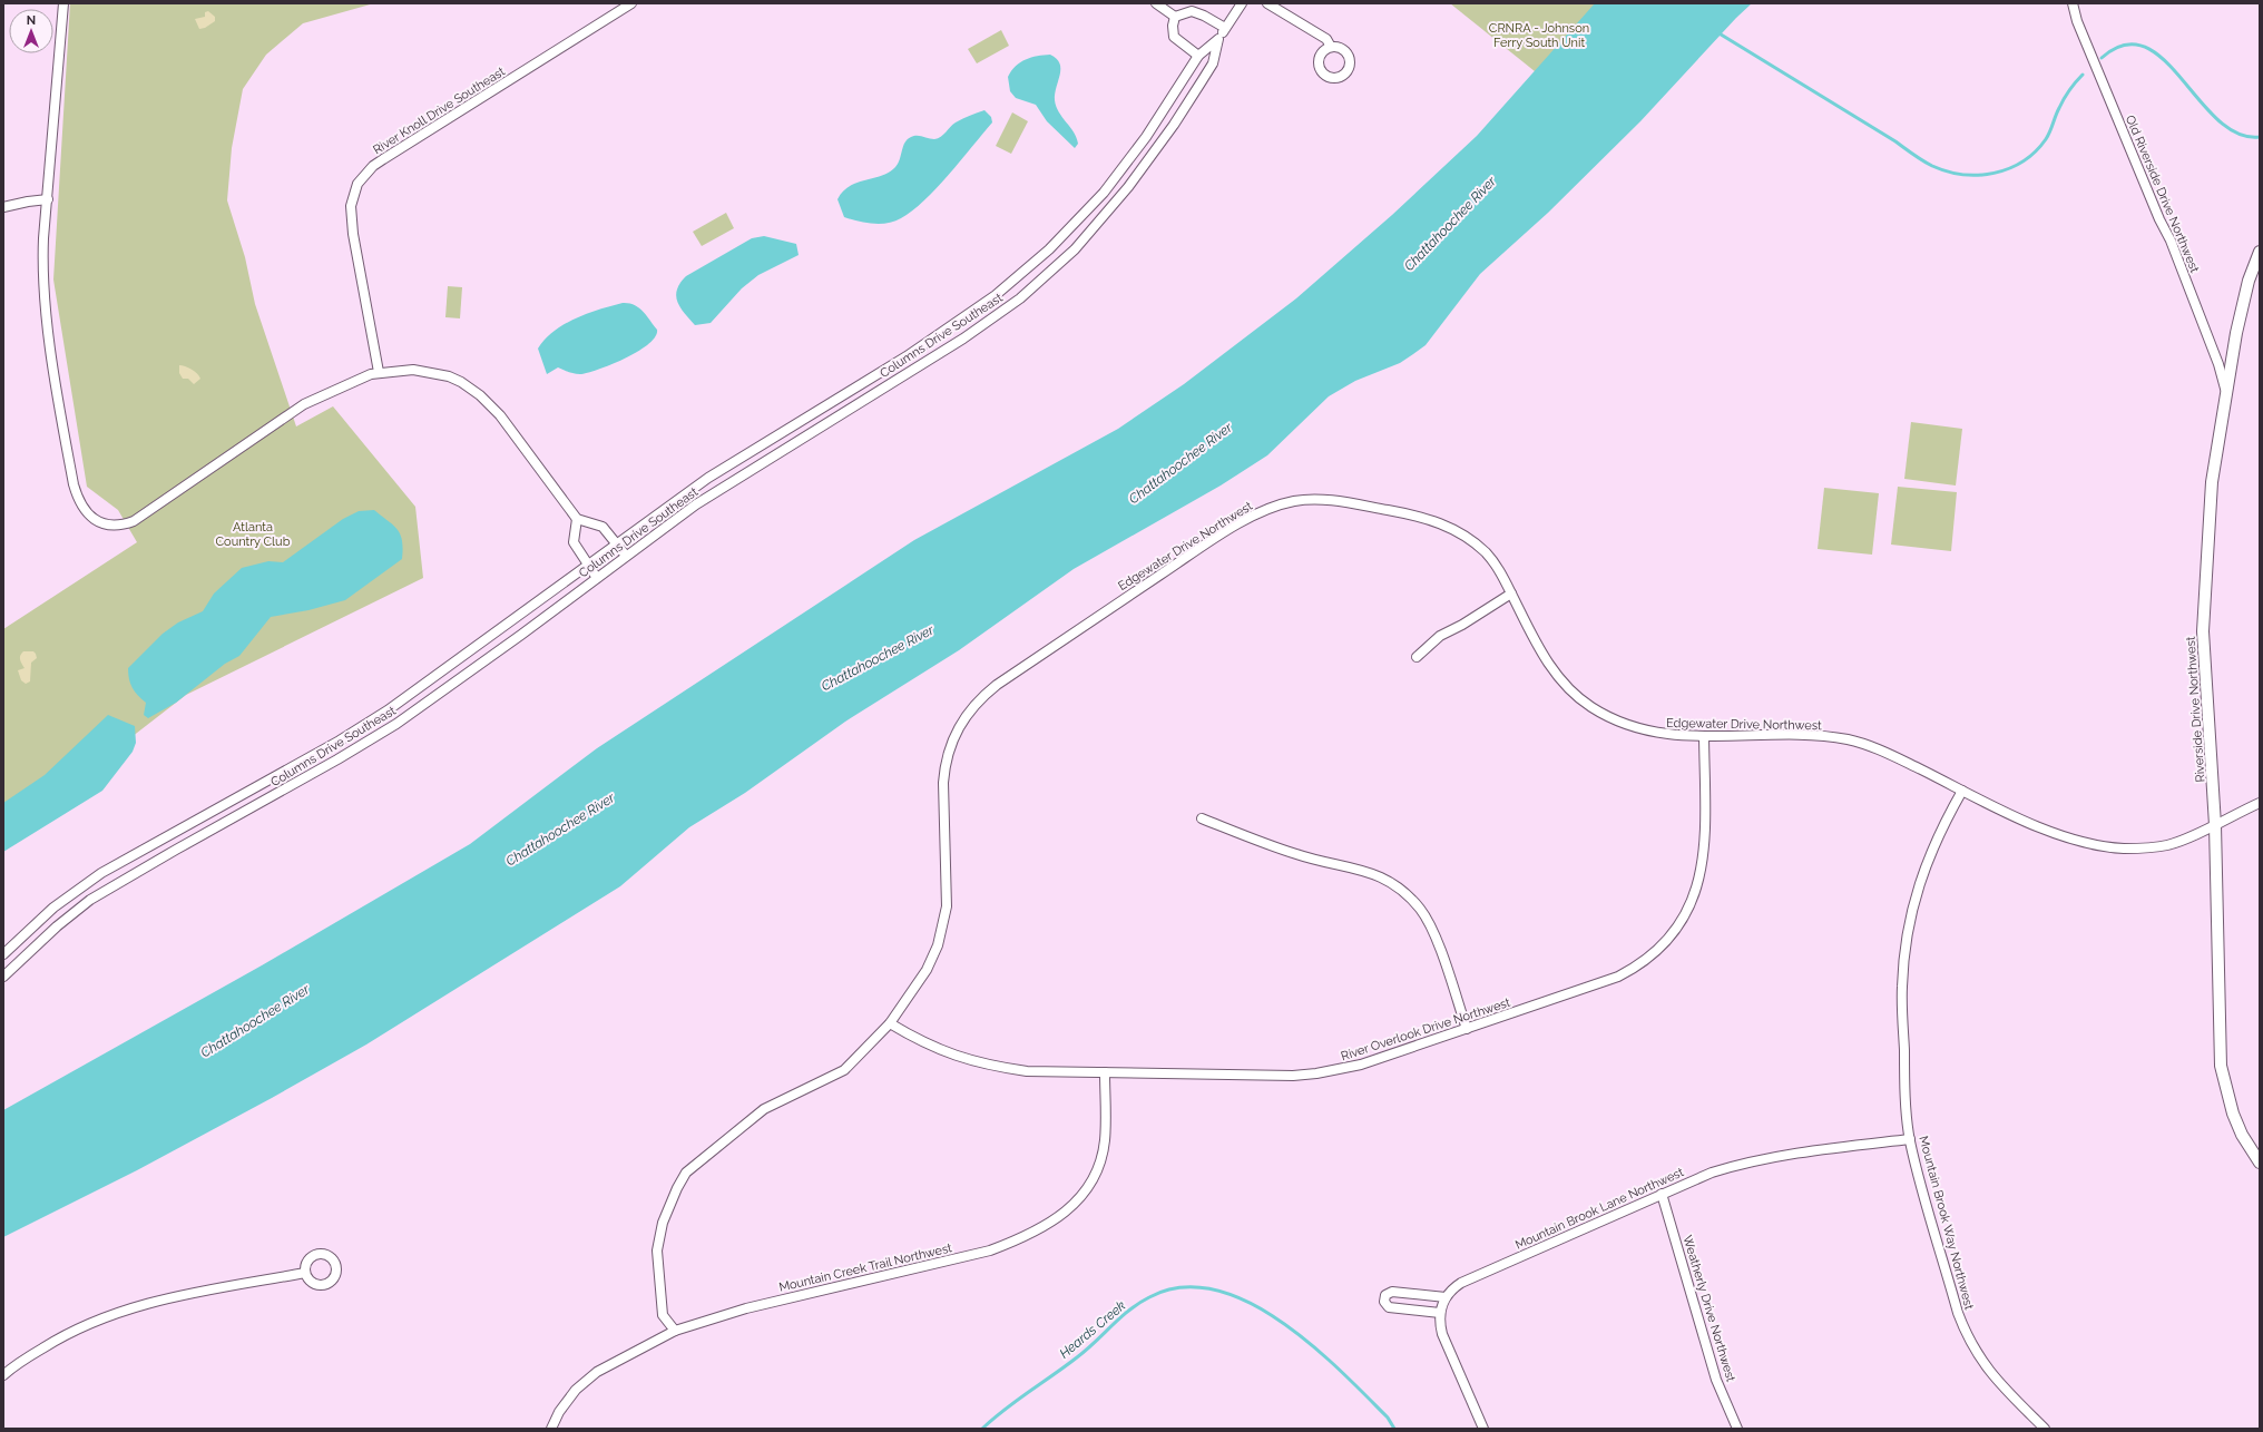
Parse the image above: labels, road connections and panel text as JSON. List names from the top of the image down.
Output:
{
  "streets": {
    "street": [
      "River Knoll Drive Southeast",
      "Old Riverside Drive Northwest",
      "Columns Drive Southeast",
      "Edgewater Drive Northwest",
      "Riverside Drive Northwest",
      "River Overlook Drive Northwest",
      "Mountain Brook Lane Northwest",
      "Mountain Brook Way Northwest",
      "Mountain Creek Trail Northwest",
      "Weatherly Drive Northwest"
    ]
  },
  "crossings": [
    ["Old Riverside Drive Northwest", "Riverside Drive Northwest"],
    ["Edgewater Drive Northwest", "Riverside Drive Northwest"],
    ["Edgewater Drive Northwest", "River Overlook Drive Northwest"],
    ["Edgewater Drive Northwest", "Mountain Brook Way Northwest"],
    ["Edgewater Drive Northwest", "Mountain Creek Trail Northwest"],
    ["River Overlook Drive Northwest", "Mountain Creek Trail Northwest"],
    ["Mountain Brook Lane Northwest", "Mountain Brook Way Northwest"],
    ["Mountain Brook Lane Northwest", "Weatherly Drive Northwest"]
  ],
  "water": ["Chattahoochee River", "Heards Creek"],
  "parks": ["CRNRA - Johnson Ferry South Unit", "Atlanta Country Club"],
  "north": "top"
}
